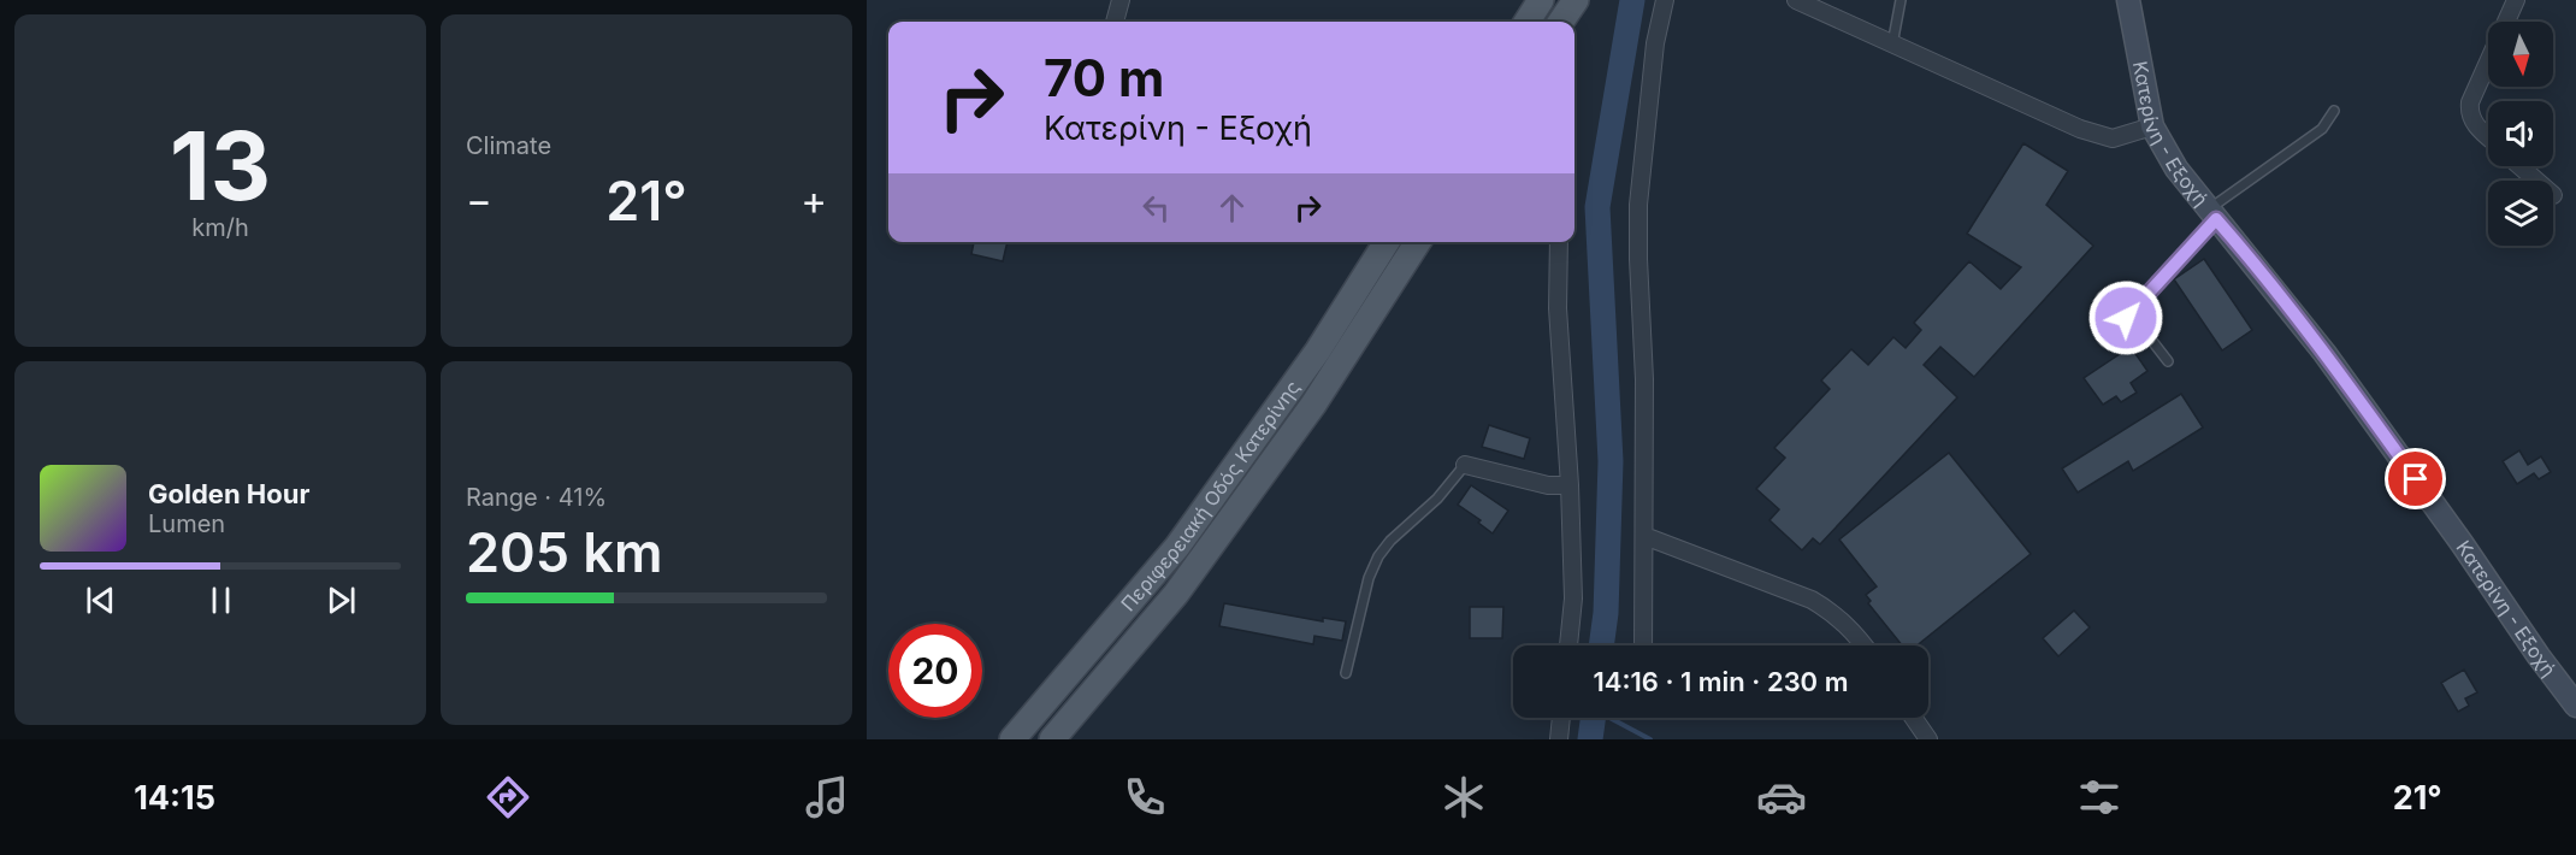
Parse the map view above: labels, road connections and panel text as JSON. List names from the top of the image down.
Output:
{
  "streets": {
    "main road": ["Κατερίνη - Εξοχή", "Περιφερειακή Οδός Κατερίνης"]
  },
  "north": "bottom",
  "page": {
    "tile": [
      ["13", "km/h"],
      "Climate",
      ["Range · 41%", "205 km"]
    ],
    "turn": ["70 m", "Κατερίνη - Εξοχή"],
    "heat": ["−", "21°", "+"],
    "song": ["Golden Hour", "Lumen"],
    "limit": "20",
    "trip": "14:16 · 1 min · 230 m",
    "tabs": ["14:15", "21°"]
  }
}
